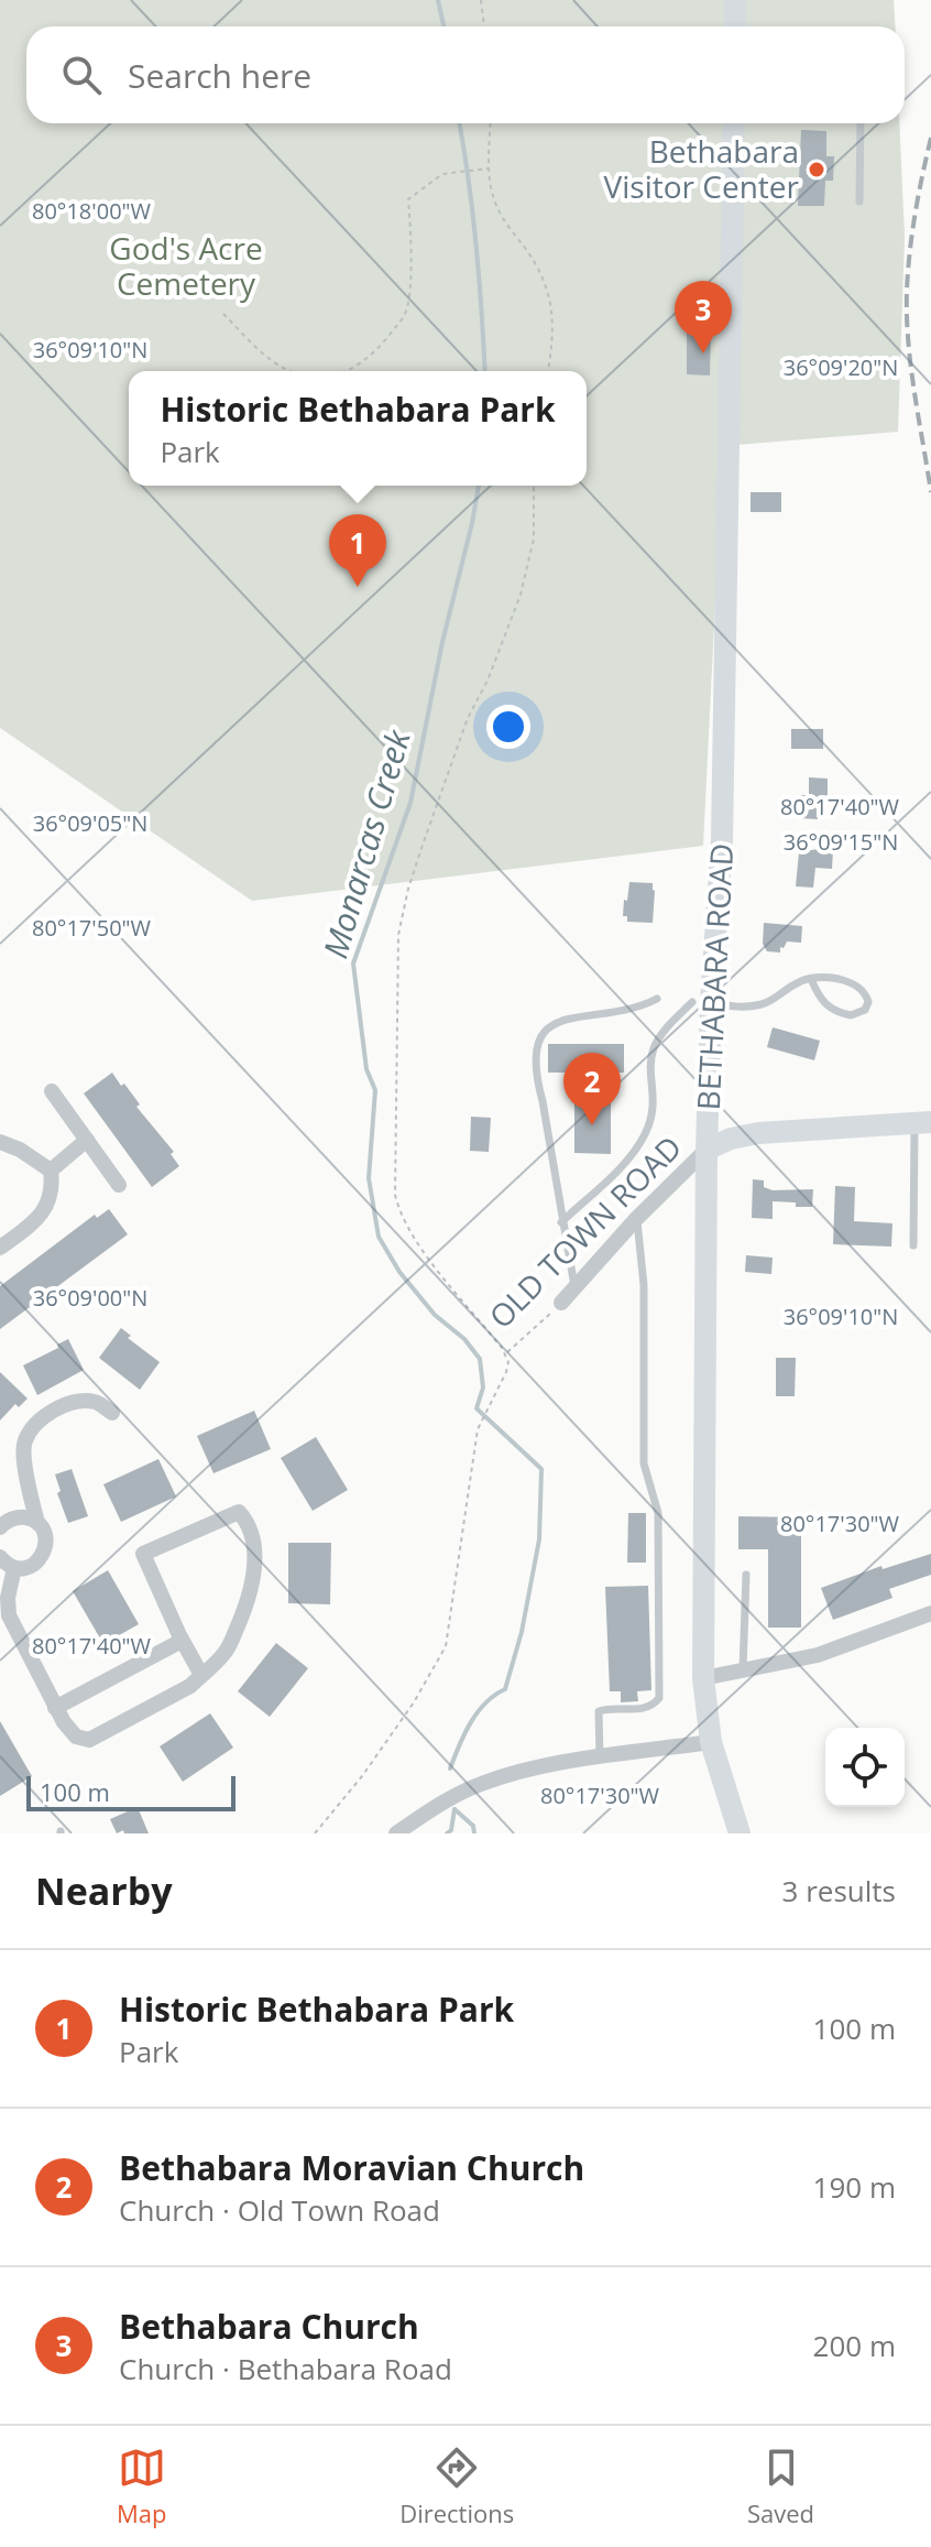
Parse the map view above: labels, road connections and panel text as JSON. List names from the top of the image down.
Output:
{
  "streets": {
    "street": ["BETHABARA ROAD", "OLD TOWN ROAD"]
  },
  "crossings": [
    ["BETHABARA ROAD", "OLD TOWN ROAD"]
  ],
  "water": ["Monarcas Creek"],
  "parks": ["God's Acre Cemetery"],
  "places": ["Bethabara Visitor Center"],
  "scale_bar": "100 m",
  "page": {
    "search": "Search here",
    "pins": ["3", "1", "2"],
    "popup": ["Historic Bethabara Park", "Park"],
    "scale": "100 m",
    "heading": ["Nearby", "3 results"],
    "list": [
      {
        "mark": "1",
        "name": "Historic Bethabara Park",
        "note": "Park",
        "value": "100 m"
      },
      {
        "mark": "2",
        "name": "Bethabara Moravian Church",
        "note": "Church · Old Town Road",
        "value": "190 m"
      },
      {
        "mark": "3",
        "name": "Bethabara Church",
        "note": "Church · Bethabara Road",
        "value": "200 m"
      }
    ],
    "nav": ["Map", "Directions", "Saved"]
  },
  "coordinates": [
    "80°18'00\"W",
    "36°09'10\"N",
    "36°09'20\"N",
    "80°17'40\"W",
    "36°09'05\"N",
    "36°09'15\"N",
    "80°17'50\"W",
    "36°09'00\"N",
    "80°17'30\"W"
  ]
}
